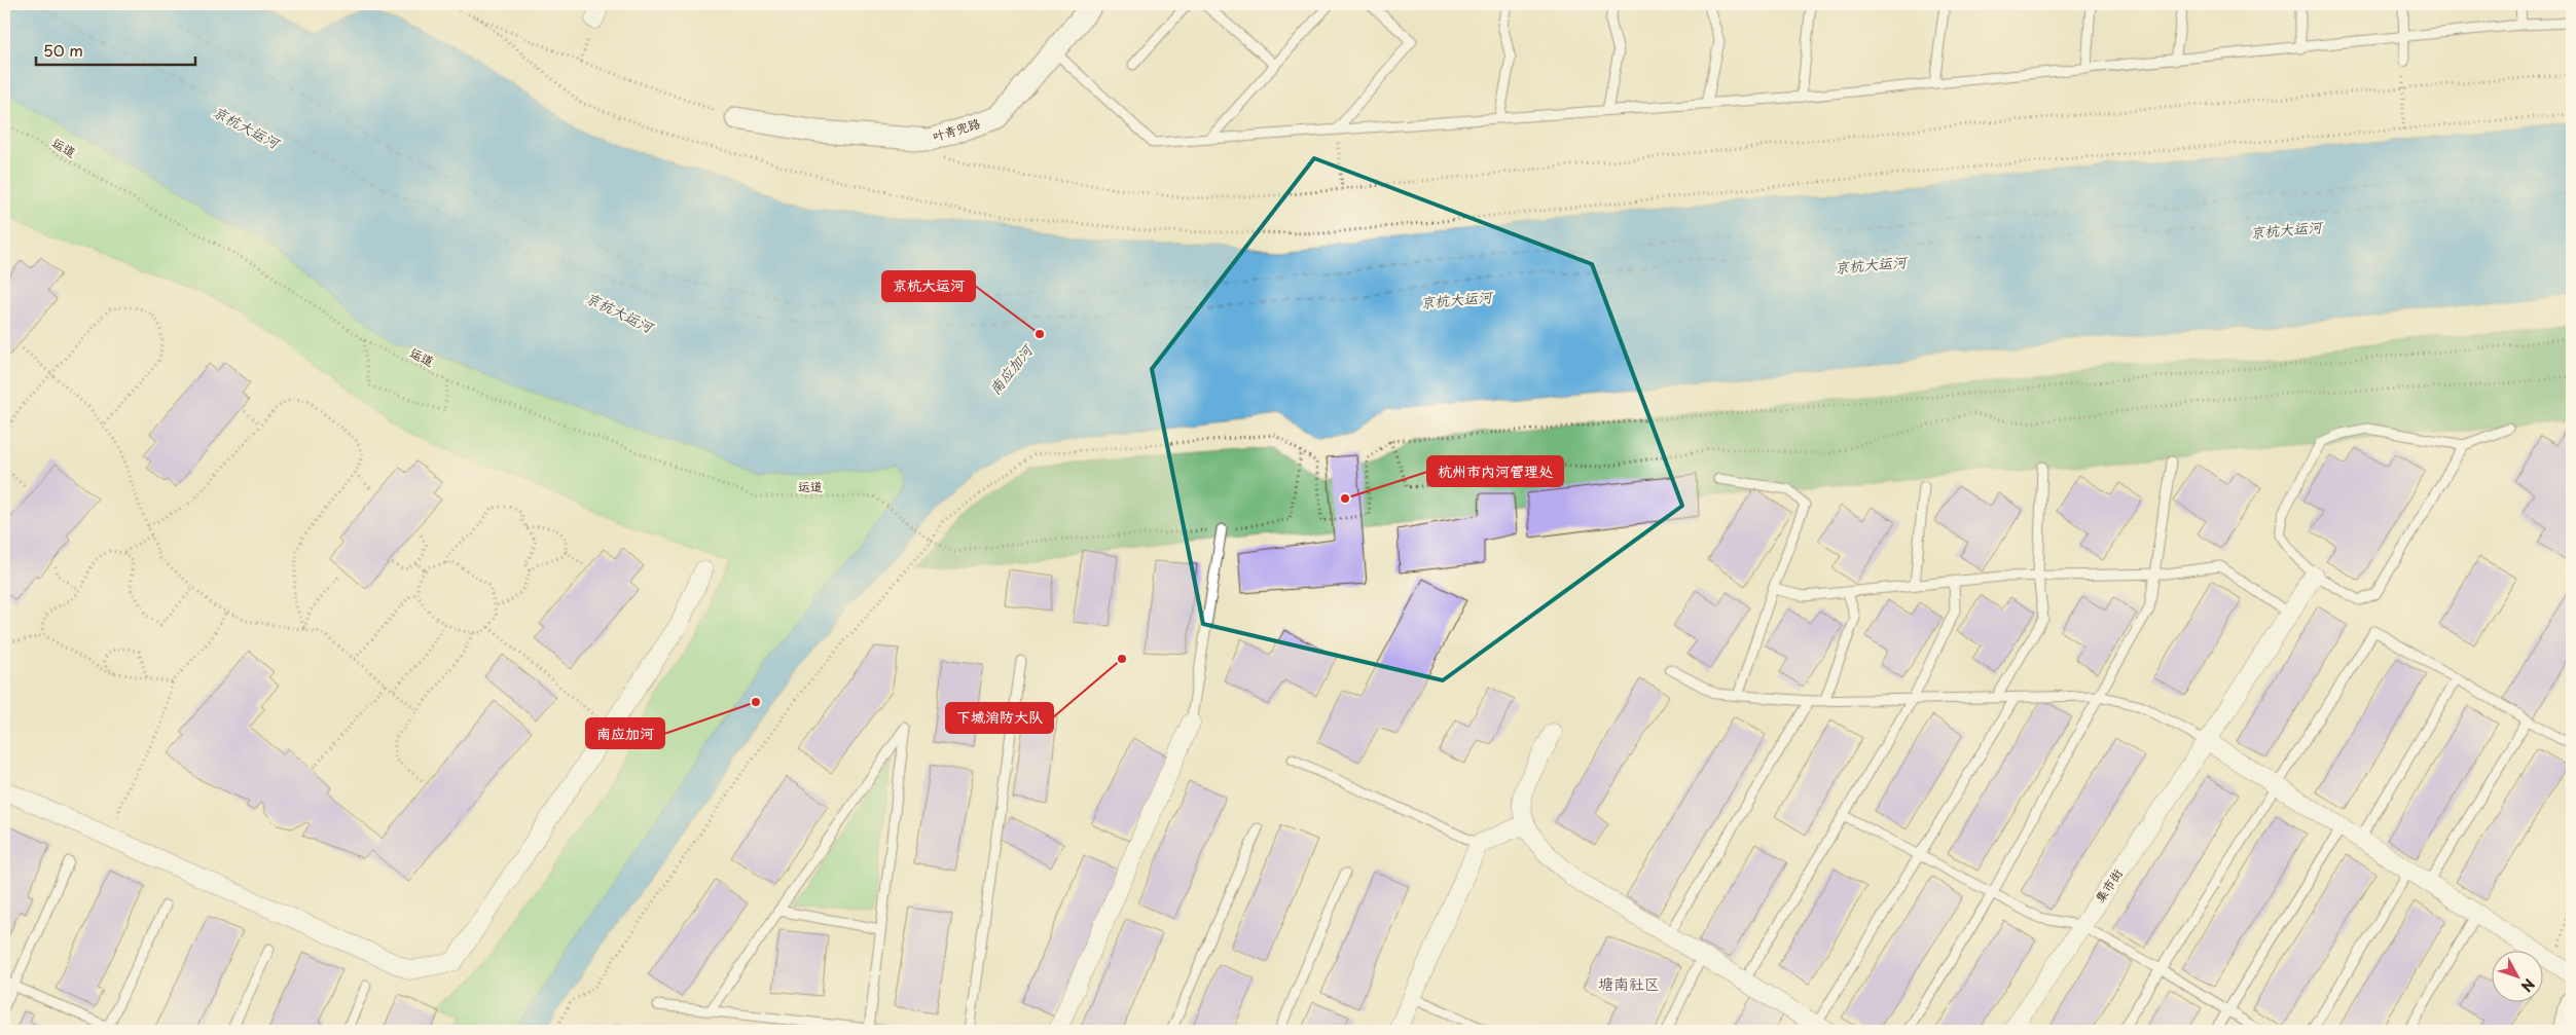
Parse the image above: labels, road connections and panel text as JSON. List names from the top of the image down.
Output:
{
  "streets": {
    "street": ["叶青兜路", "集市街"],
    "path": ["运道"]
  },
  "districts": ["塘南社区"],
  "water": ["京杭大运河", "南应加河"],
  "places": [
    "京杭大运河",
    "杭州市内河管理处",
    "下城消防大队",
    "南应加河"
  ],
  "scale_bar": "50 m",
  "north": "bottom right"
}
